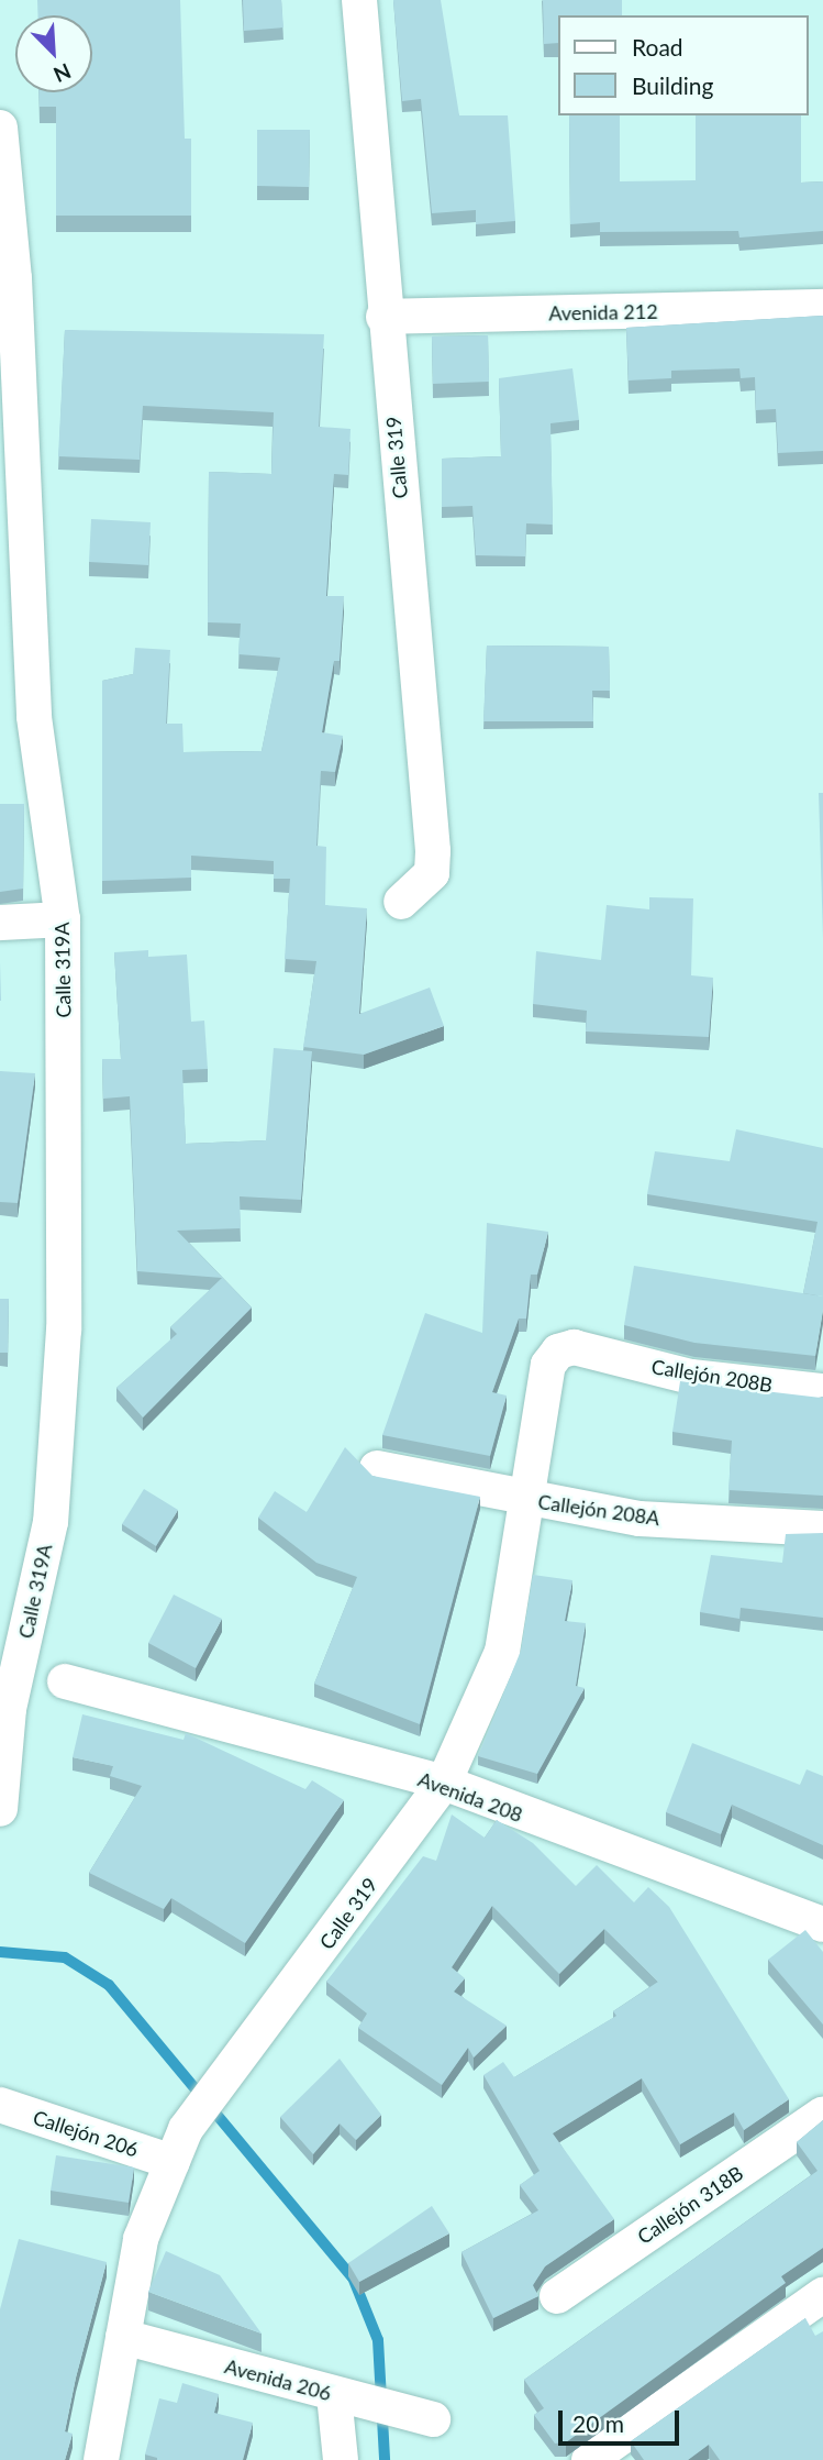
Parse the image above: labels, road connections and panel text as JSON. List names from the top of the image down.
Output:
{
  "streets": {
    "street": [
      "Avenida 212",
      "Calle 319",
      "Calle 319A",
      "Callejón 208B",
      "Callejón 208A",
      "Avenida 208",
      "Callejón 206",
      "Callejón 318B",
      "Avenida 206"
    ]
  },
  "crossings": [
    ["Avenida 212", "Calle 319"],
    ["Calle 319", "Callejón 208B"],
    ["Calle 319", "Callejón 208A"],
    ["Calle 319", "Avenida 208"],
    ["Calle 319", "Callejón 206"],
    ["Calle 319", "Avenida 206"]
  ],
  "legend": ["Road", "Building"],
  "scale_bar": "20 m",
  "north": "bottom right"
}
